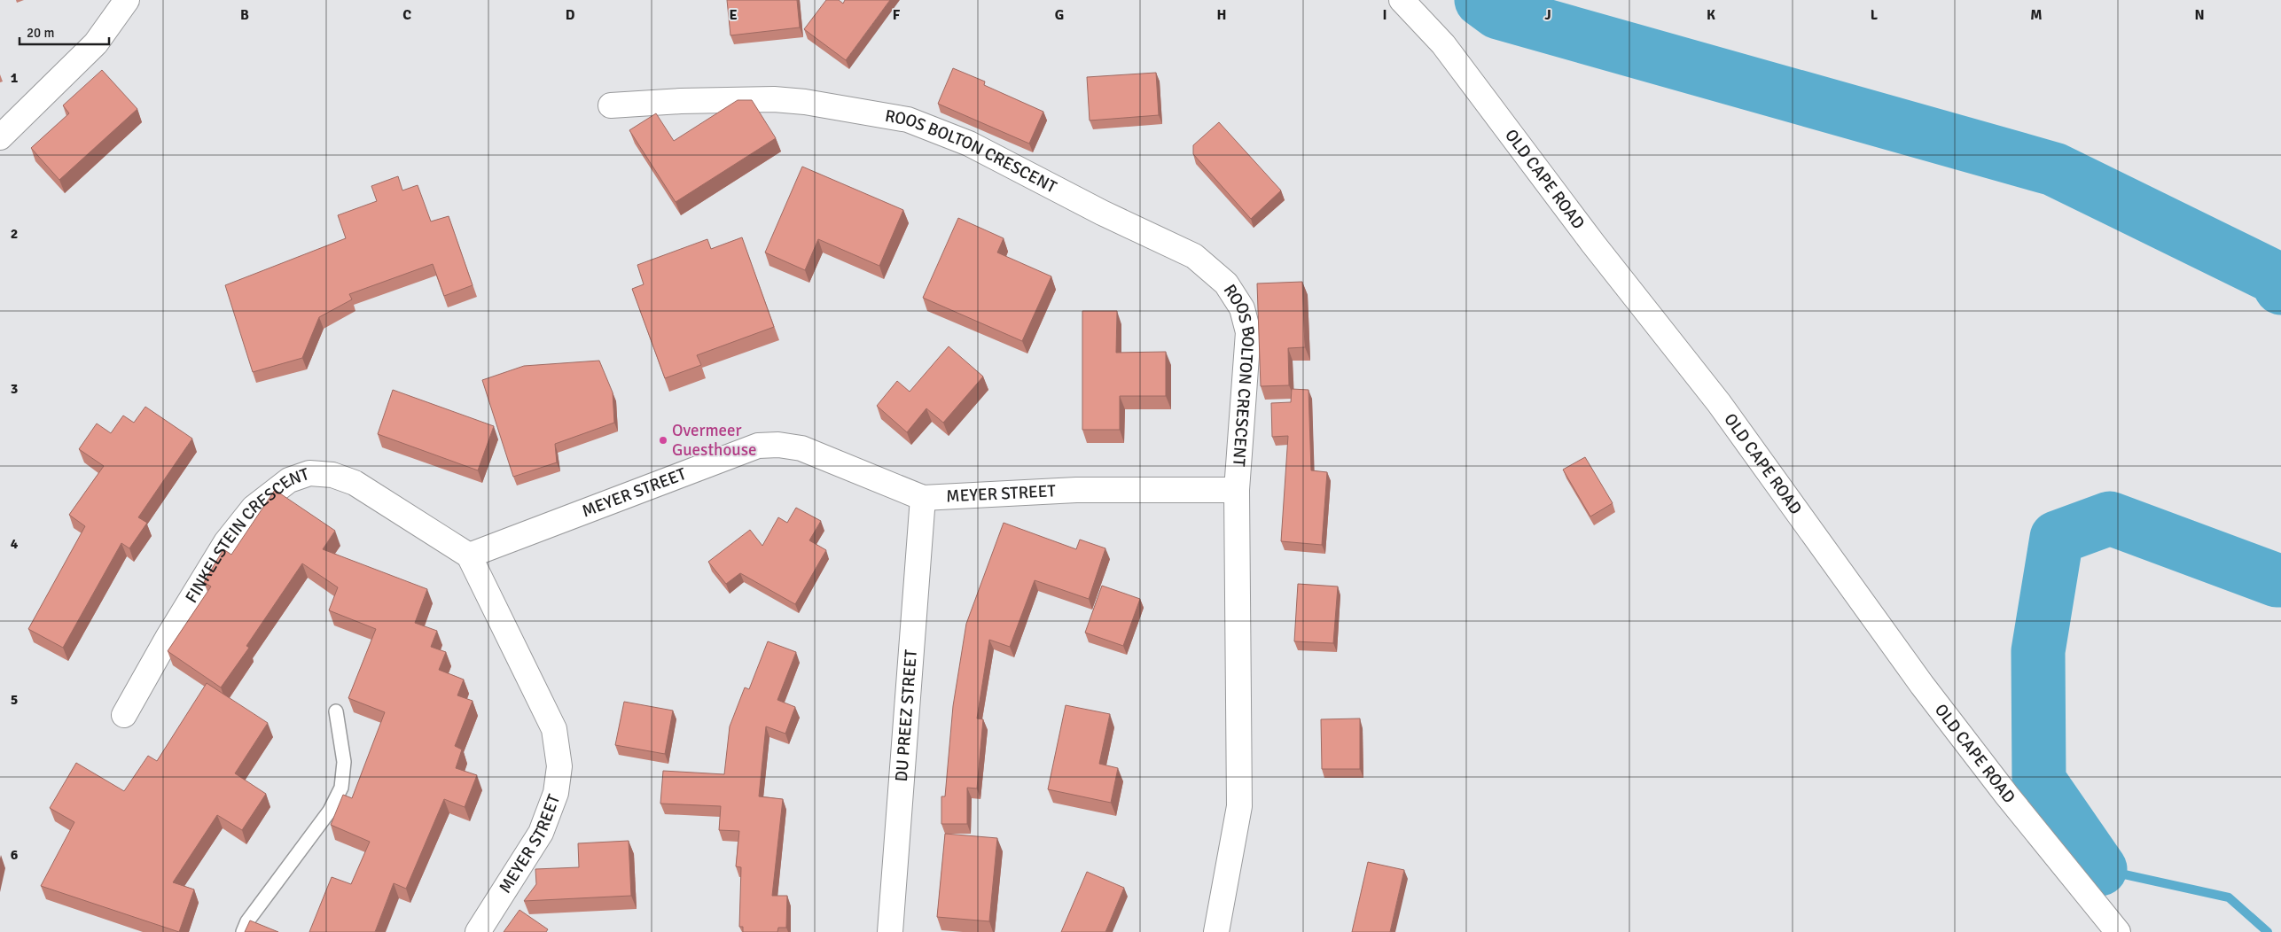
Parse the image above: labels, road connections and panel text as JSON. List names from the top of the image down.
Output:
{
  "streets": {
    "street": [
      "ROOS BOLTON CRESCENT",
      "OLD CAPE ROAD",
      "MEYER STREET",
      "FINKELSTEIN CRESCENT",
      "DU PREEZ STREET"
    ]
  },
  "crossings": [
    ["ROOS BOLTON CRESCENT", "MEYER STREET"],
    ["MEYER STREET", "FINKELSTEIN CRESCENT"],
    ["MEYER STREET", "DU PREEZ STREET"]
  ],
  "places": ["Overmeer Guesthouse"],
  "scale_bar": "20 m",
  "grid": {
    "columns": [
      "B",
      "C",
      "D",
      "E",
      "F",
      "G",
      "H",
      "I",
      "J",
      "K",
      "L",
      "M",
      "N"
    ],
    "rows": [
      "1",
      "2",
      "3",
      "4",
      "5",
      "6"
    ]
  }
}
